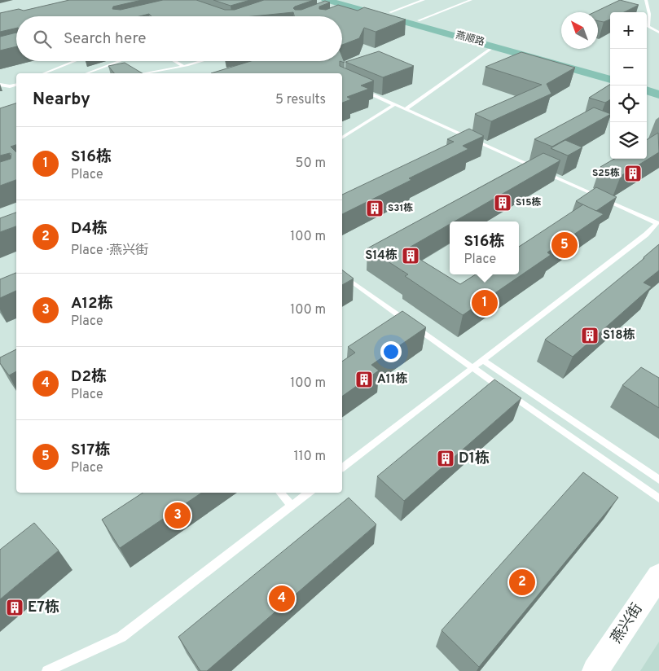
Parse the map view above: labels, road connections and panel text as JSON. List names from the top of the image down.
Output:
{
  "streets": {
    "main road": ["燕顺路"],
    "street": ["燕兴街"]
  },
  "places": {
    "building": [
      "S25栋",
      "S15栋",
      "S31栋",
      "S14栋",
      "S18栋",
      "A11栋",
      "D1栋",
      "E7栋"
    ]
  },
  "north": "top left",
  "page": {
    "map_buttons": ["+", "−"],
    "search": "Search here",
    "heading": ["Nearby", "5 results"],
    "list": [
      {
        "mark": "1",
        "name": "S16栋",
        "note": "Place",
        "value": "50 m"
      },
      {
        "mark": "2",
        "name": "D4栋",
        "note": "Place · 燕兴街",
        "value": "100 m"
      },
      {
        "mark": "3",
        "name": "A12栋",
        "note": "Place",
        "value": "100 m"
      },
      {
        "mark": "4",
        "name": "D2栋",
        "note": "Place",
        "value": "100 m"
      },
      {
        "mark": "5",
        "name": "S17栋",
        "note": "Place",
        "value": "110 m"
      }
    ],
    "popup": ["S16栋", "Place"],
    "pins": [
      "5",
      "1",
      "3",
      "2",
      "4"
    ]
  }
}
